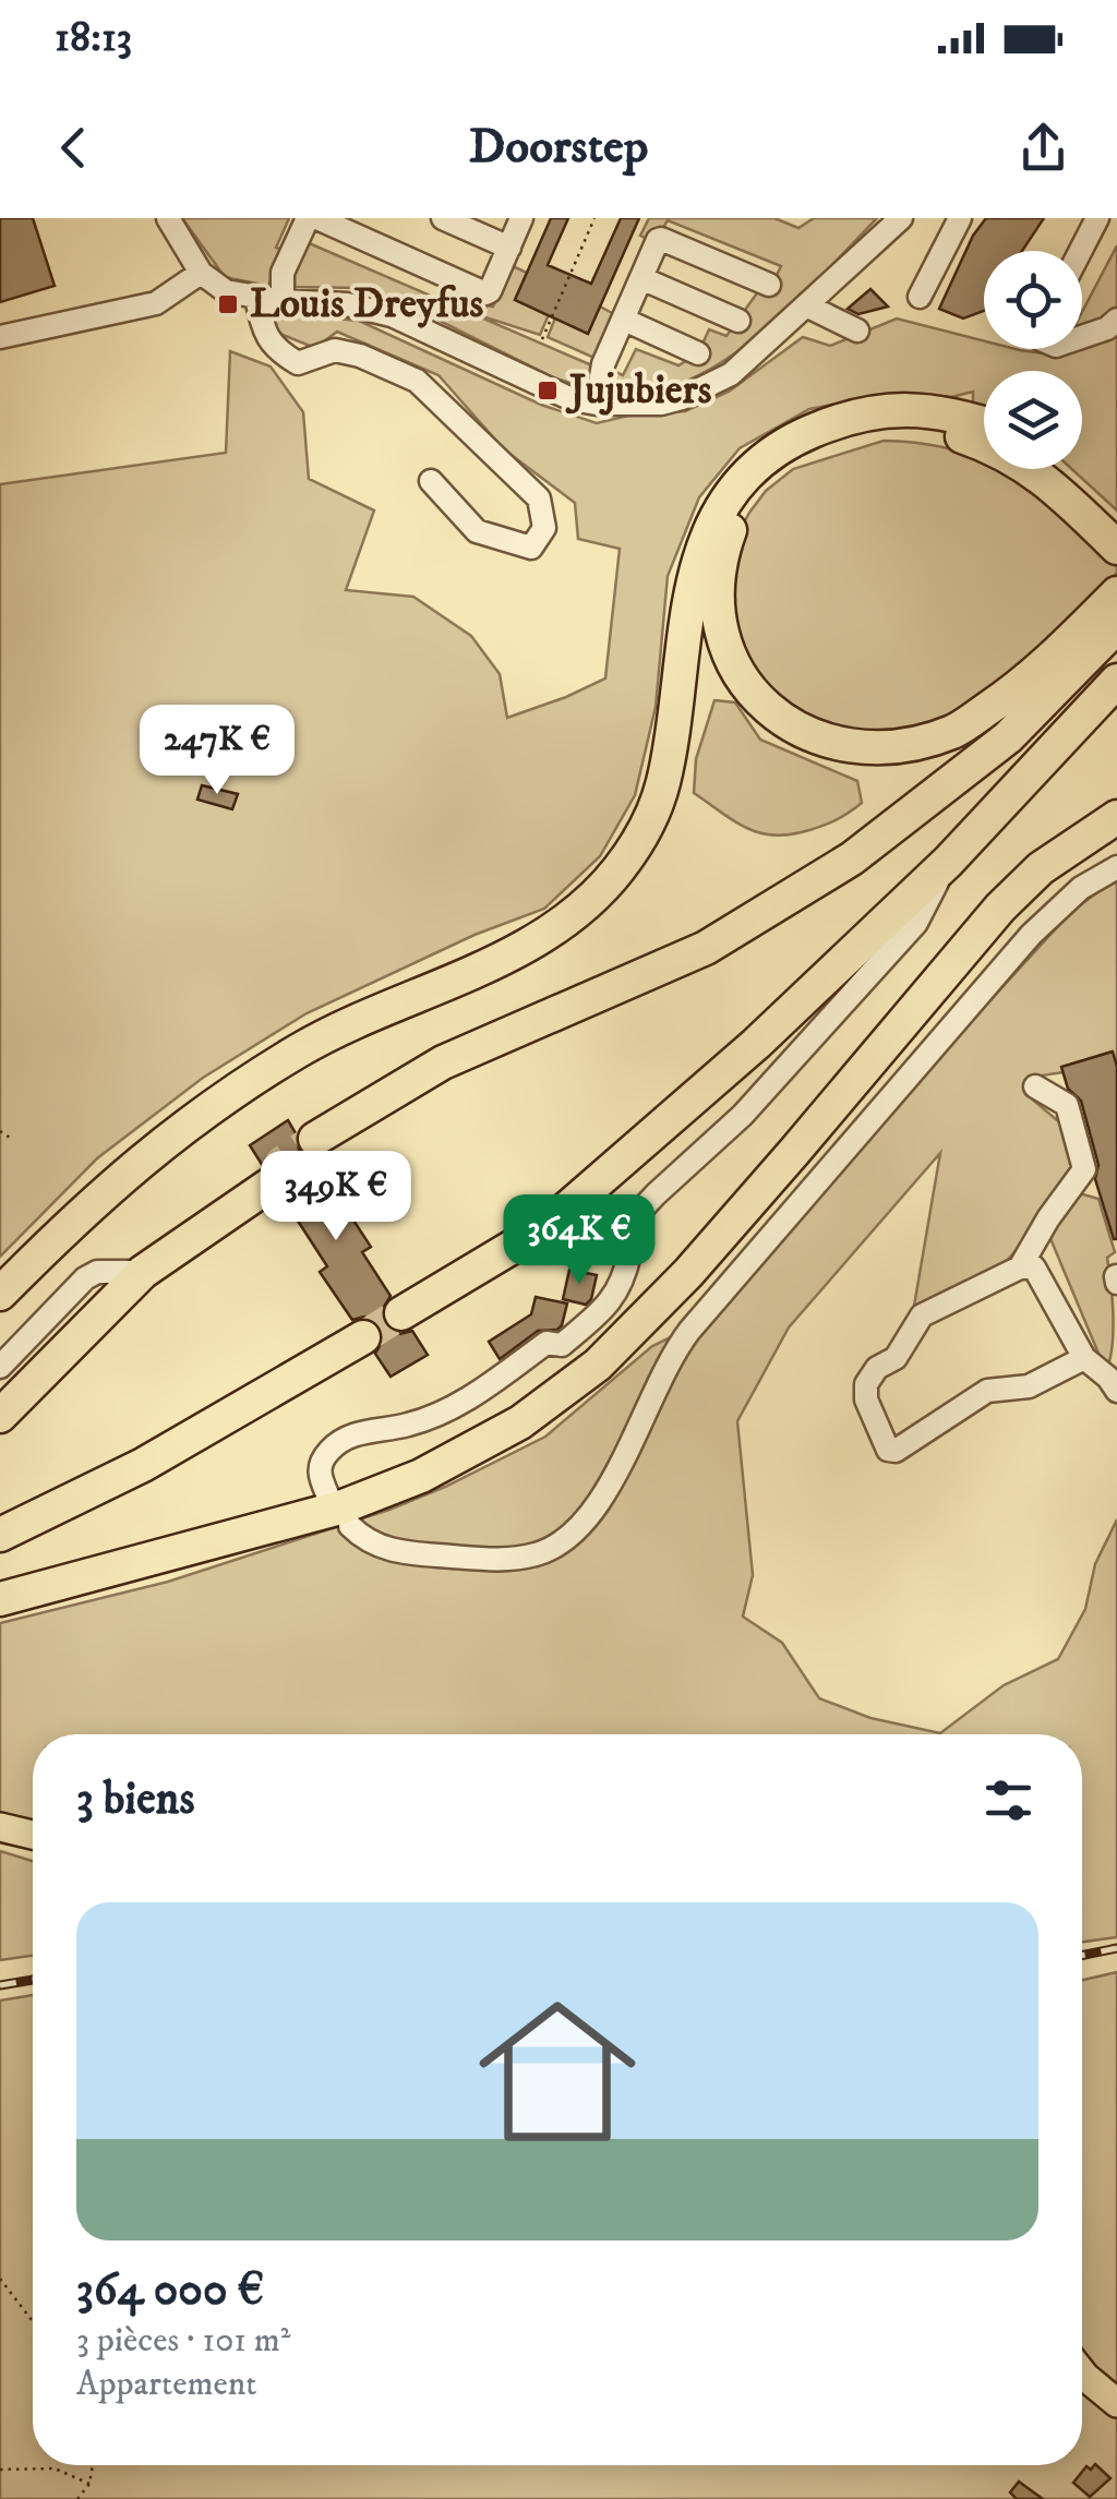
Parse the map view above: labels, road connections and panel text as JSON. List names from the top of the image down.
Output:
{
  "places": {
    "transit": ["Louis Dreyfus", "Jujubiers"]
  },
  "page": {
    "status": "18:13",
    "header": "Doorstep",
    "price": ["247K €", "349K €", "364K €"],
    "heading": "3 biens",
    "list": [
      {
        "name": "364 000 €",
        "note": "3 pièces · 101 m² · Appartement"
      }
    ]
  }
}
